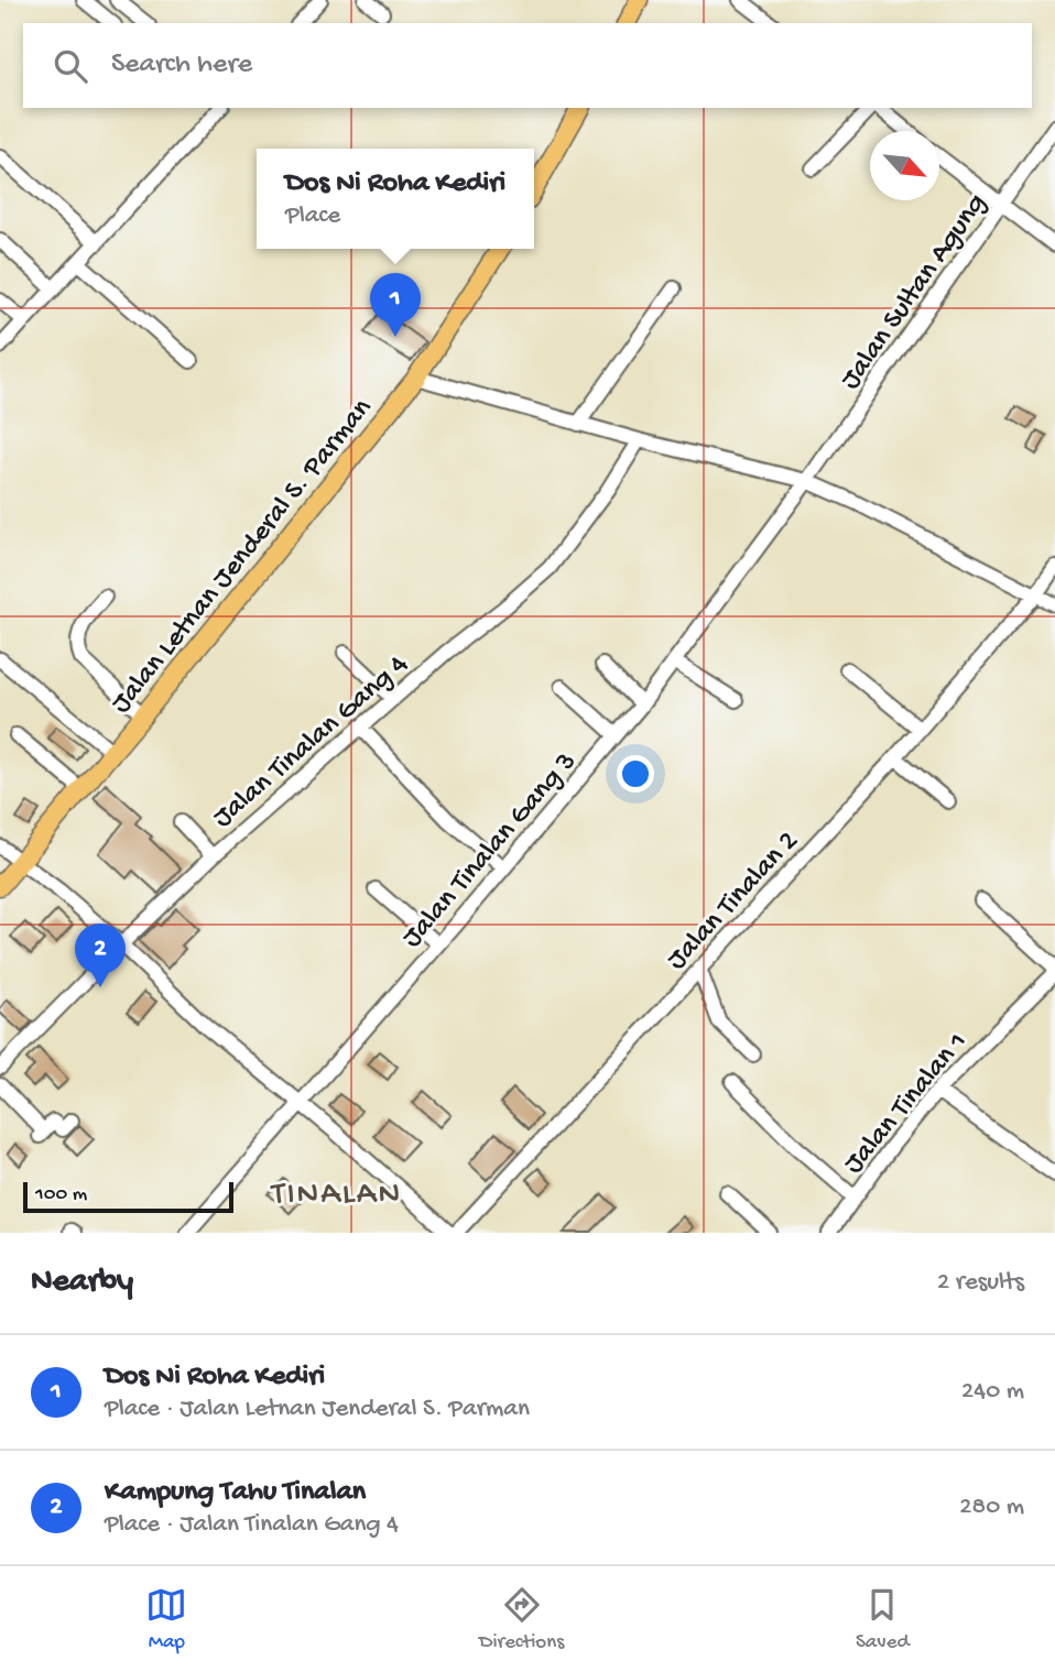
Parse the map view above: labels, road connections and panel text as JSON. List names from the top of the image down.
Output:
{
  "streets": {
    "main road": ["Jalan Letnan Jenderal S. Parman"],
    "street": [
      "Jalan Sultan Agung",
      "Jalan Tinalan Gang 4",
      "Jalan Tinalan Gang 3",
      "Jalan Tinalan 2",
      "Jalan Tinalan 1"
    ]
  },
  "crossings": [
    ["Jalan Sultan Agung", "Jalan Tinalan Gang 3"]
  ],
  "districts": ["TINALAN"],
  "scale_bar": "100 m",
  "north": "bottom right",
  "page": {
    "search": "Search here",
    "popup": ["Dos Ni Roha Kediri", "Place"],
    "pins": ["1", "2"],
    "scale": "100 m",
    "heading": ["Nearby", "2 results"],
    "list": [
      {
        "mark": "1",
        "name": "Dos Ni Roha Kediri",
        "note": "Place · Jalan Letnan Jenderal S. Parman",
        "value": "240 m"
      },
      {
        "mark": "2",
        "name": "Kampung Tahu Tinalan",
        "note": "Place · Jalan Tinalan Gang 4",
        "value": "280 m"
      }
    ],
    "nav": ["Map", "Directions", "Saved"]
  }
}
